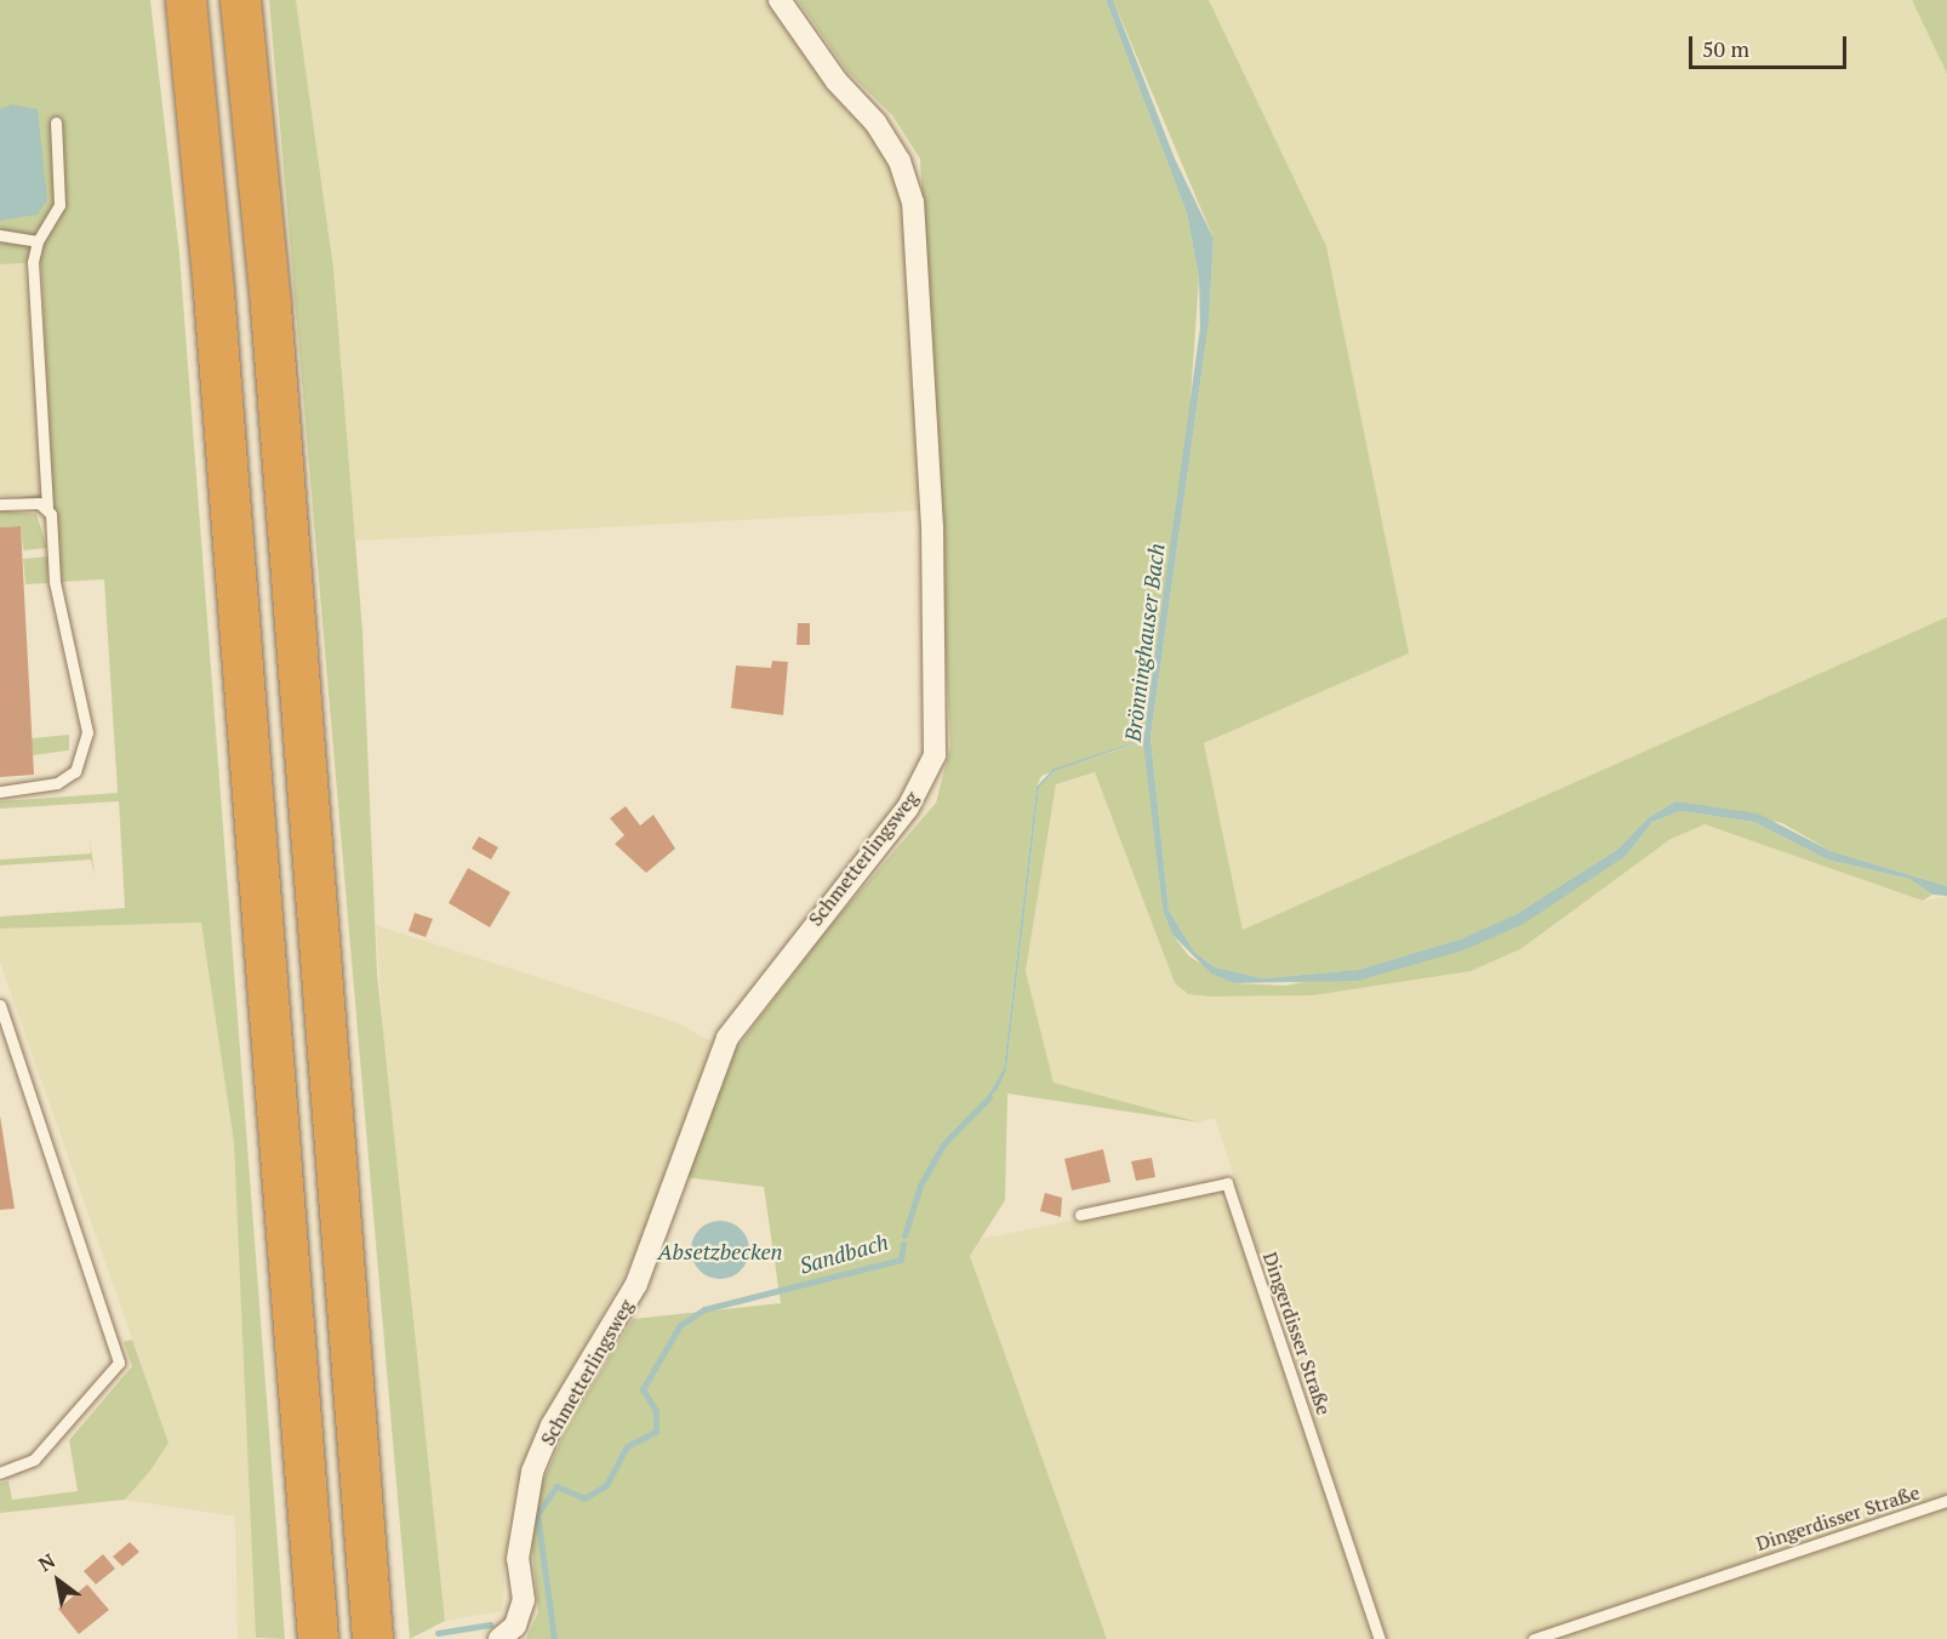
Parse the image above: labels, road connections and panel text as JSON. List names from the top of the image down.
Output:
{
  "streets": {
    "street": ["Schmetterlingsweg"],
    "lane": ["Dingerdisser Straße"]
  },
  "water": ["Brönninghauser Bach", "Absetzbecken", "Sandbach"],
  "scale_bar": "50 m",
  "north": "top left"
}
